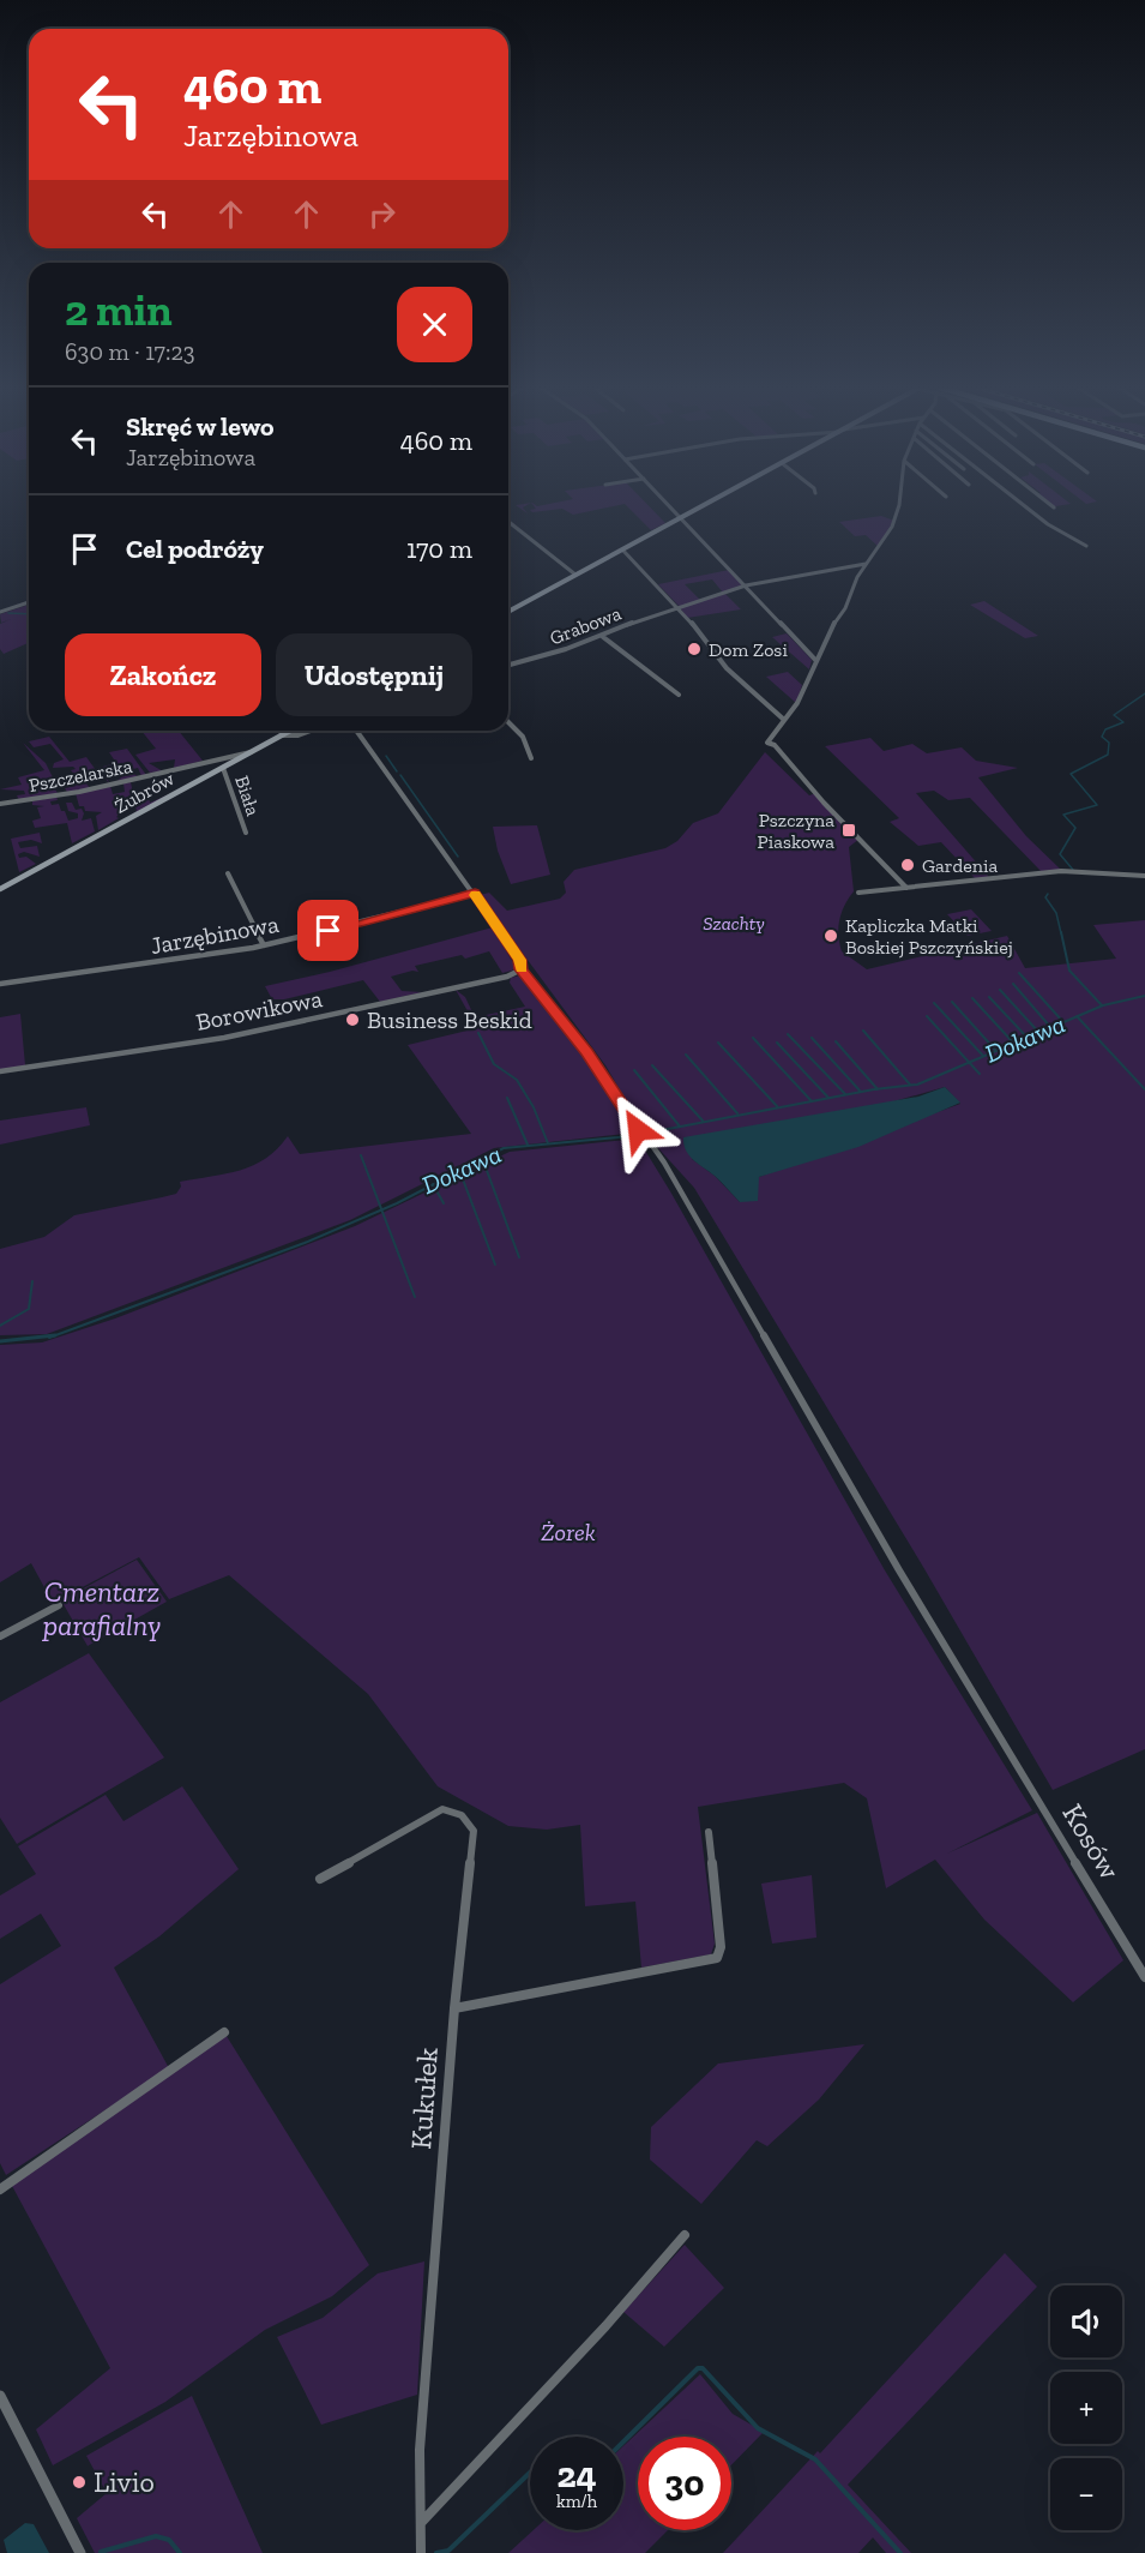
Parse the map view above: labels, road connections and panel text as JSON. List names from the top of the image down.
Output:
{
  "streets": {
    "main road": ["Żubrów"],
    "street": [
      "Grabowa",
      "Pszczelarska",
      "Biała",
      "Jarzębinowa",
      "Borowikowa",
      "Kosów",
      "Kukułek"
    ]
  },
  "crossings": [
    ["Pszczelarska", "Żubrów"],
    ["Żubrów", "Biała"],
    ["Borowikowa", "Kosów"]
  ],
  "water": ["Dokawa"],
  "parks": ["Szachty", "Żorek", "Cmentarz parafialny"],
  "places": {
    "other": [
      "Dom Zosi",
      "Gardenia",
      "Kapliczka Matki Boskiej Pszczyńskiej",
      "Business Beskid",
      "Livio"
    ],
    "transit": ["Pszczyna Piaskowa"]
  },
  "page": {
    "turn": ["460 m", "Jarzębinowa"],
    "heading": ["2 min", "630 m · 17:23"],
    "list": [
      {
        "name": "Skręć w lewo",
        "note": "Jarzębinowa",
        "value": "460 m"
      },
      {
        "name": "Cel podróży",
        "value": "170 m"
      }
    ],
    "buttons": ["Zakończ", "Udostępnij"],
    "map_buttons": ["+", "−"],
    "speed": "24 km/h",
    "limit": "30"
  }
}
